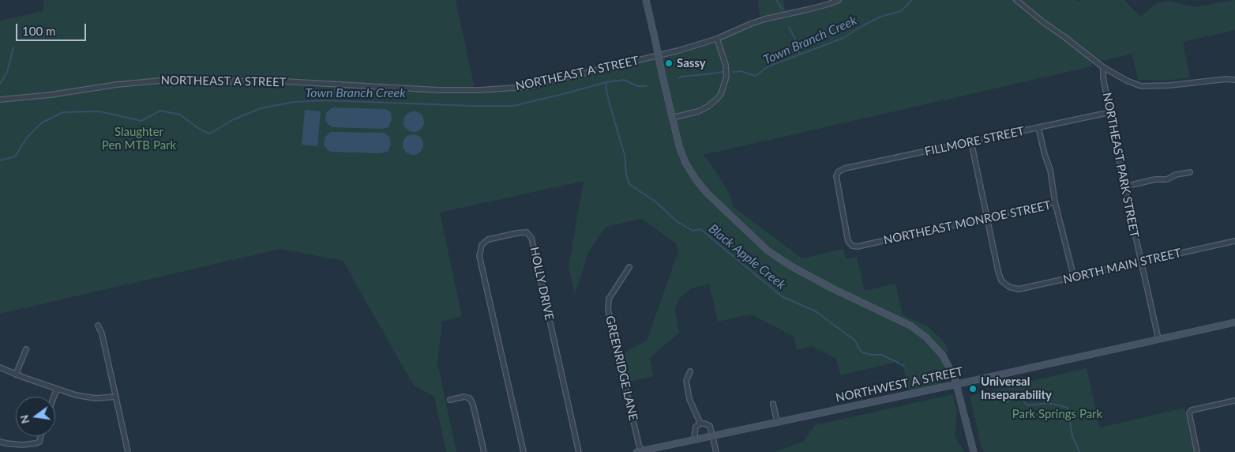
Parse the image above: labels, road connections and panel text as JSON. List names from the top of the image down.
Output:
{
  "streets": {
    "street": [
      "NORTHEAST A STREET",
      "FILLMORE STREET",
      "NORTHEAST PARK STREET",
      "NORTHEAST MONROE STREET",
      "NORTH MAIN STREET",
      "HOLLY DRIVE",
      "GREENRIDGE LANE",
      "NORTHWEST A STREET"
    ]
  },
  "crossings": [
    ["FILLMORE STREET", "NORTHEAST PARK STREET"],
    ["FILLMORE STREET", "NORTHEAST MONROE STREET"],
    ["NORTHEAST PARK STREET", "NORTH MAIN STREET"],
    ["NORTHEAST PARK STREET", "NORTHWEST A STREET"],
    ["NORTHEAST MONROE STREET", "NORTH MAIN STREET"],
    ["GREENRIDGE LANE", "NORTHWEST A STREET"]
  ],
  "water": ["Town Branch Creek", "Black Apple Creek"],
  "parks": ["Slaughter Pen MTB Park", "Park Springs Park"],
  "places": ["Sassy", "Universal Inseparability"],
  "scale_bar": "100 m",
  "north": "left"
}
